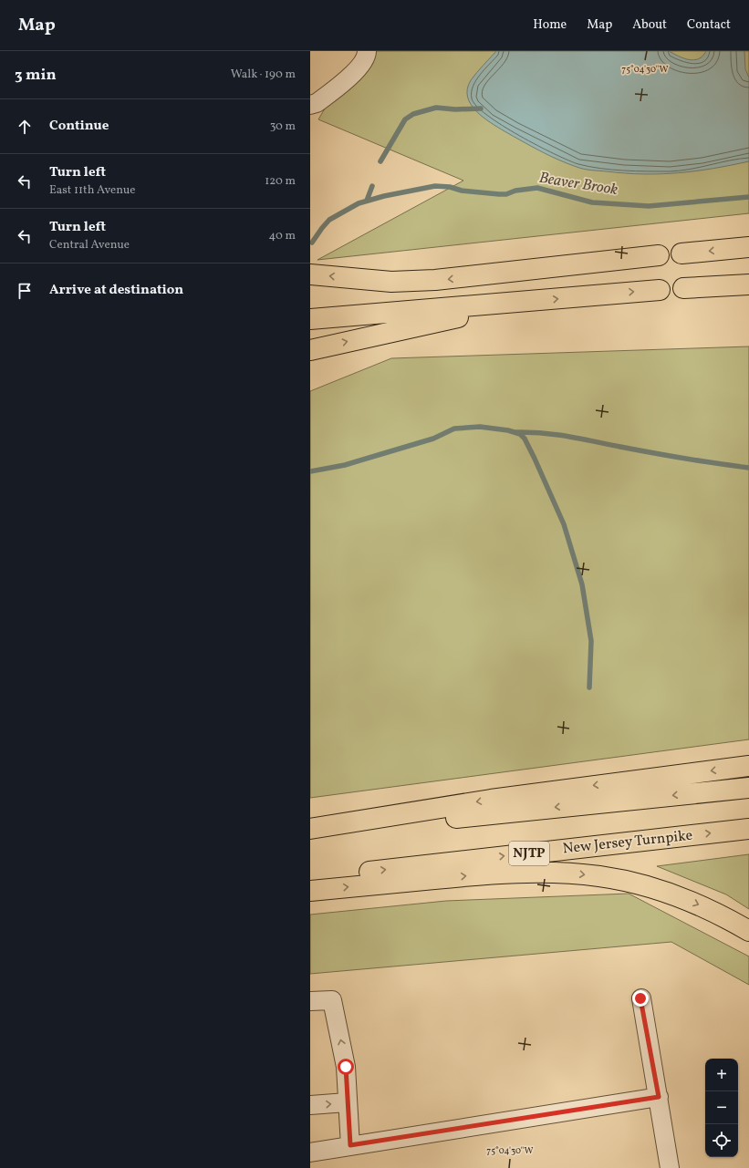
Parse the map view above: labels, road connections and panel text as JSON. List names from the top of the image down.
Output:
{
  "streets": {
    "highway": ["New Jersey Turnpike", "NJTP"]
  },
  "water": ["Beaver Brook"],
  "page": {
    "header": "Map",
    "nav": [
      "Home",
      "Map",
      "About",
      "Contact"
    ],
    "heading": ["3 min", "Walk · 190 m"],
    "list": [
      ["Continue", "30 m"],
      ["Turn left", "East 11th Avenue", "120 m"],
      ["Turn left", "Central Avenue", "40 m"],
      "Arrive at destination"
    ],
    "map_buttons": ["+", "−"]
  },
  "coordinates": ["75°04'30\"W"]
}
